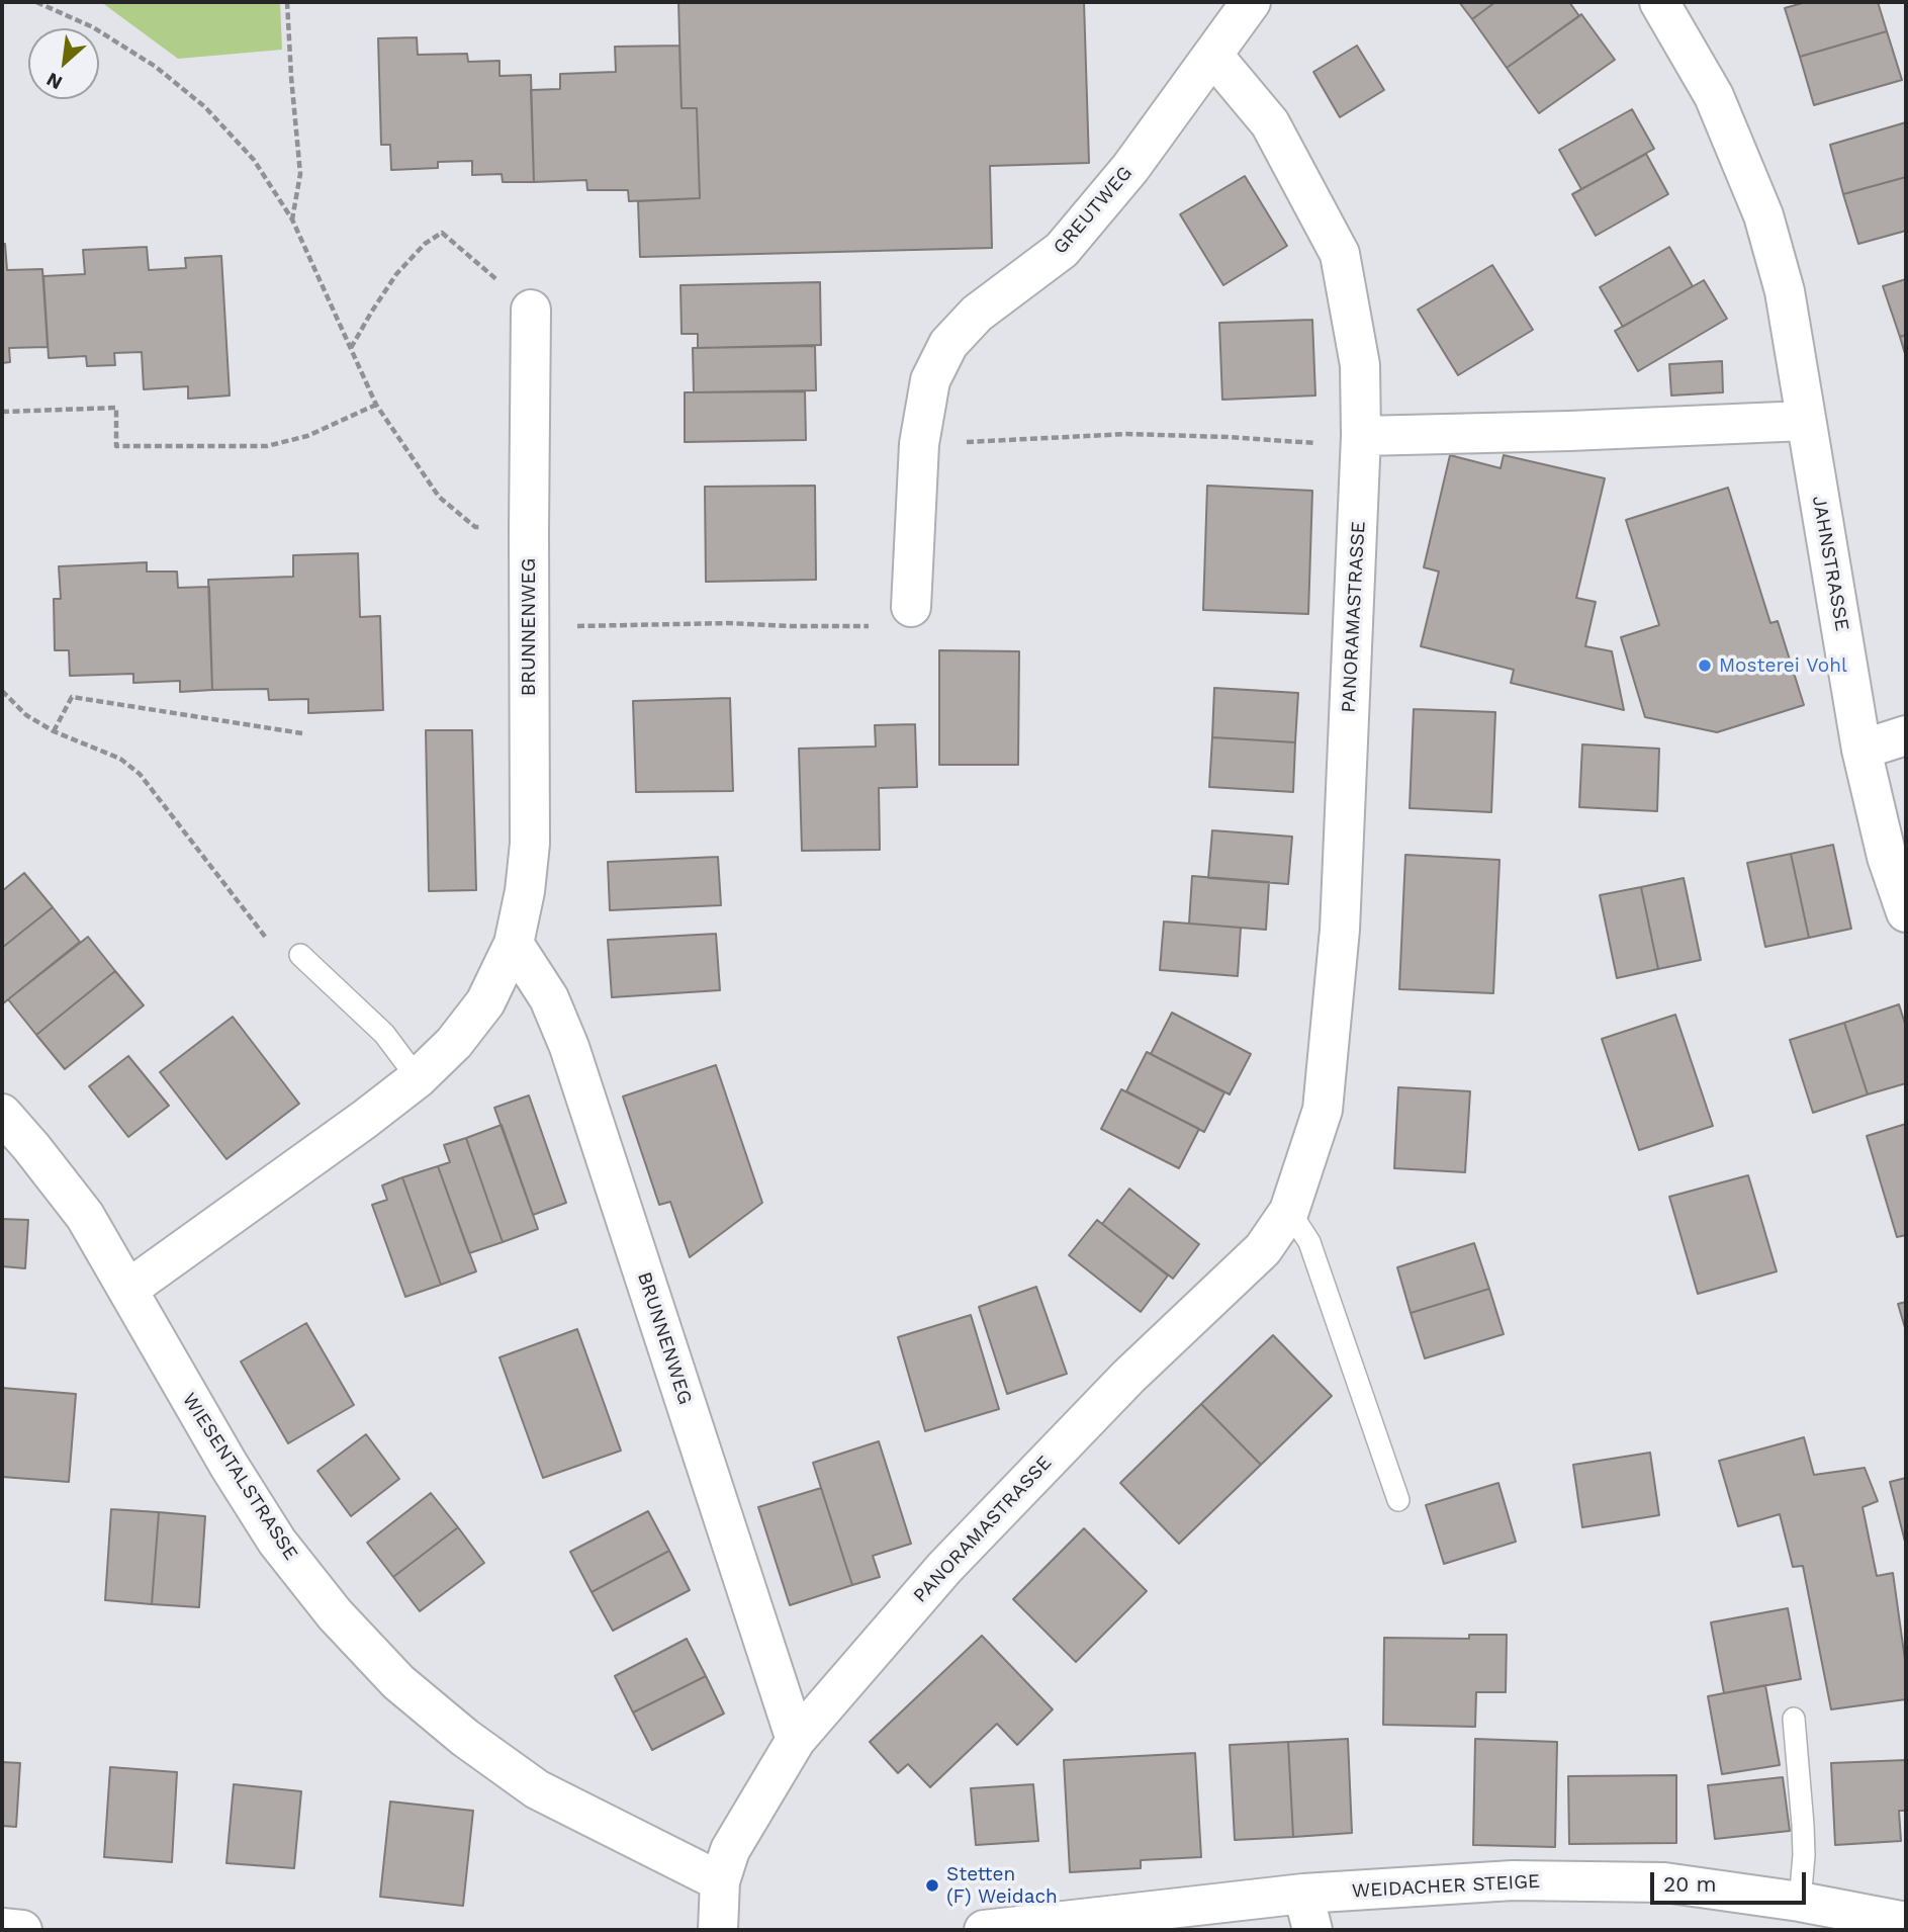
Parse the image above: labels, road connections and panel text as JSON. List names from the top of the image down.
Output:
{
  "streets": {
    "street": [
      "GREUTWEG",
      "JAHNSTRASSE",
      "PANORAMASTRASSE",
      "BRUNNENWEG",
      "WIESENTALSTRASSE",
      "WEIDACHER STEIGE"
    ]
  },
  "crossings": [
    ["GREUTWEG", "PANORAMASTRASSE"],
    ["PANORAMASTRASSE", "BRUNNENWEG"],
    ["PANORAMASTRASSE", "WIESENTALSTRASSE"],
    ["BRUNNENWEG", "WIESENTALSTRASSE"]
  ],
  "places": ["Mosterei Vohl", "Stetten (F) Weidach"],
  "scale_bar": "20 m",
  "north": "bottom left"
}
